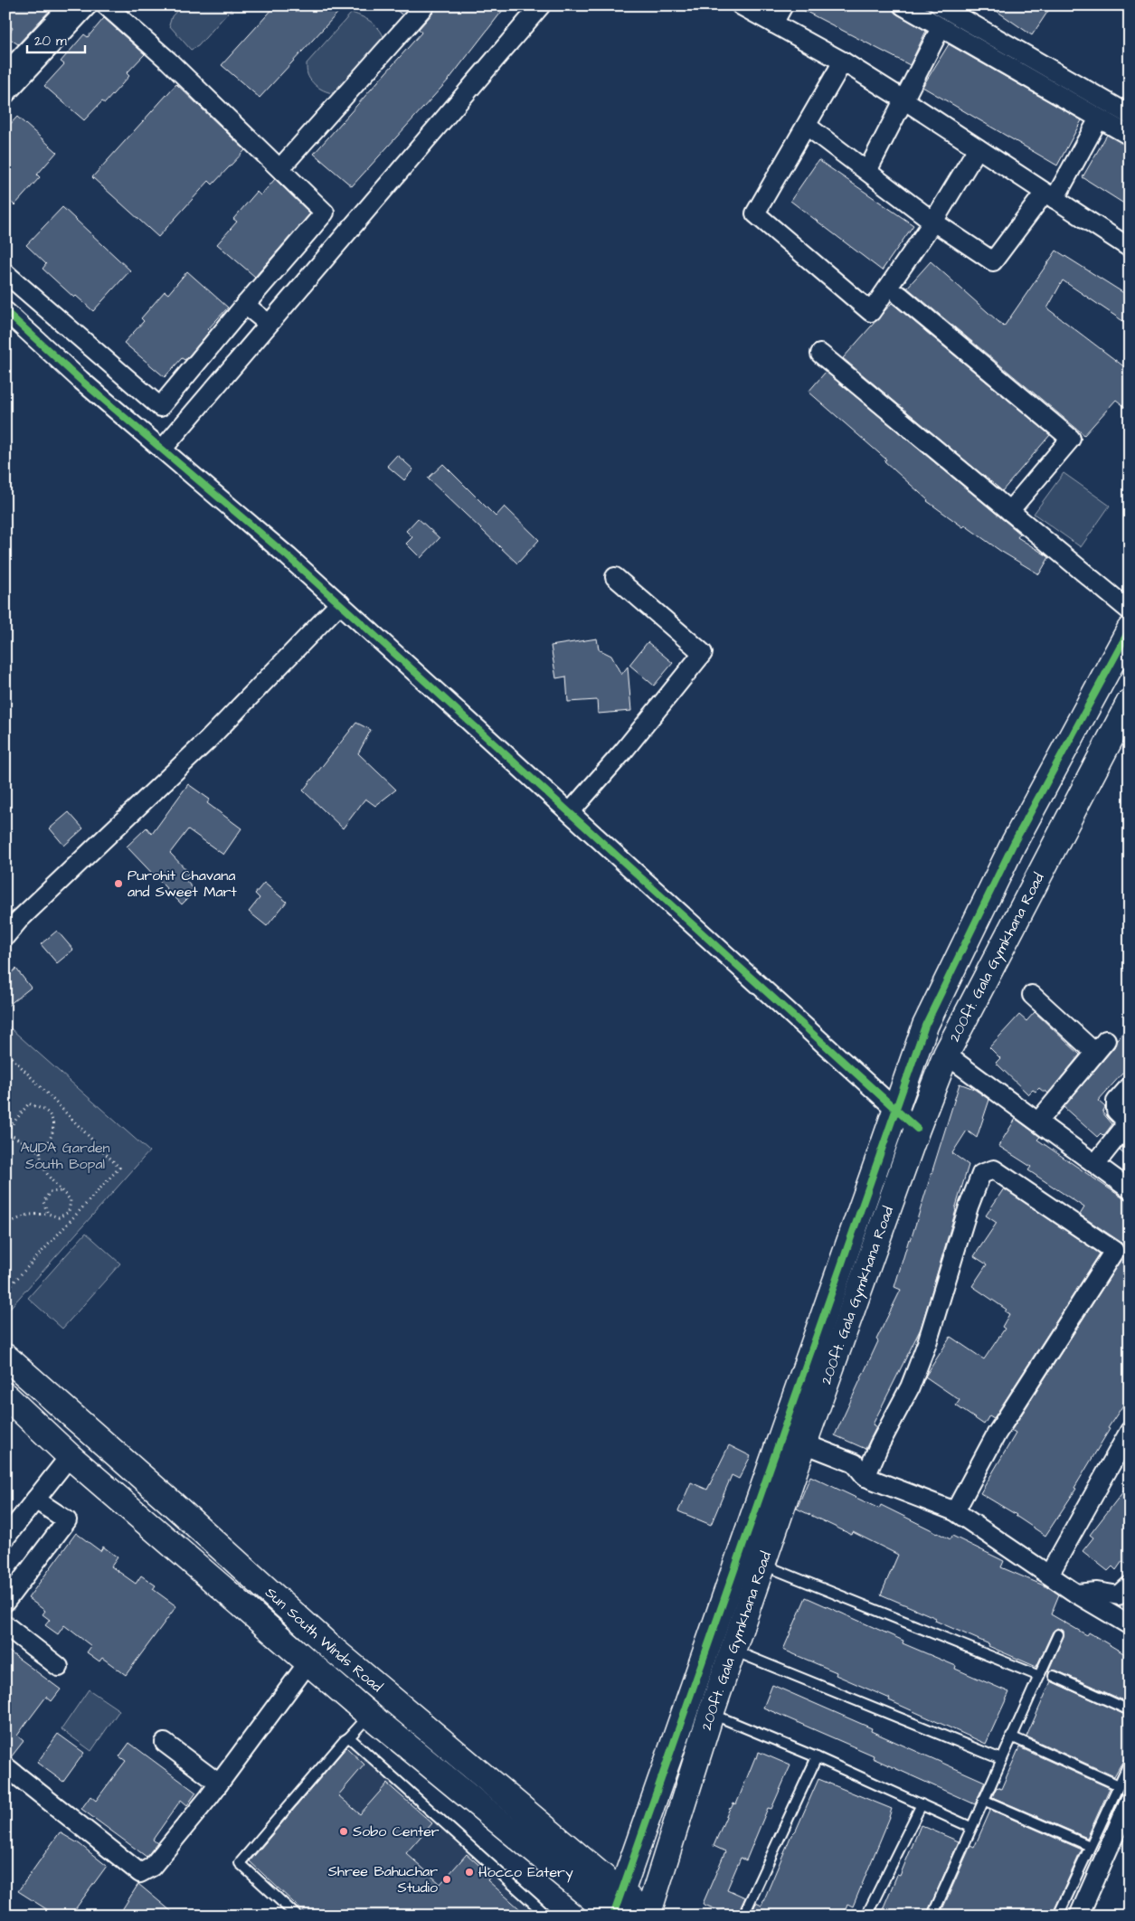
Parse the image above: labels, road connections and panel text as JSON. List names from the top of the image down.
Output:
{
  "streets": {
    "street": ["200ft. Gala Gymkhana Road", "Sun South Winds Road"]
  },
  "crossings": [
    ["200ft. Gala Gymkhana Road", "Sun South Winds Road"]
  ],
  "parks": ["AUDA Garden South Bopal"],
  "places": [
    "Purohit Chavana and Sweet Mart",
    "Sobo Center",
    "Hocco Eatery",
    "Shree Bahuchar Studio"
  ],
  "scale_bar": "20 m"
}
